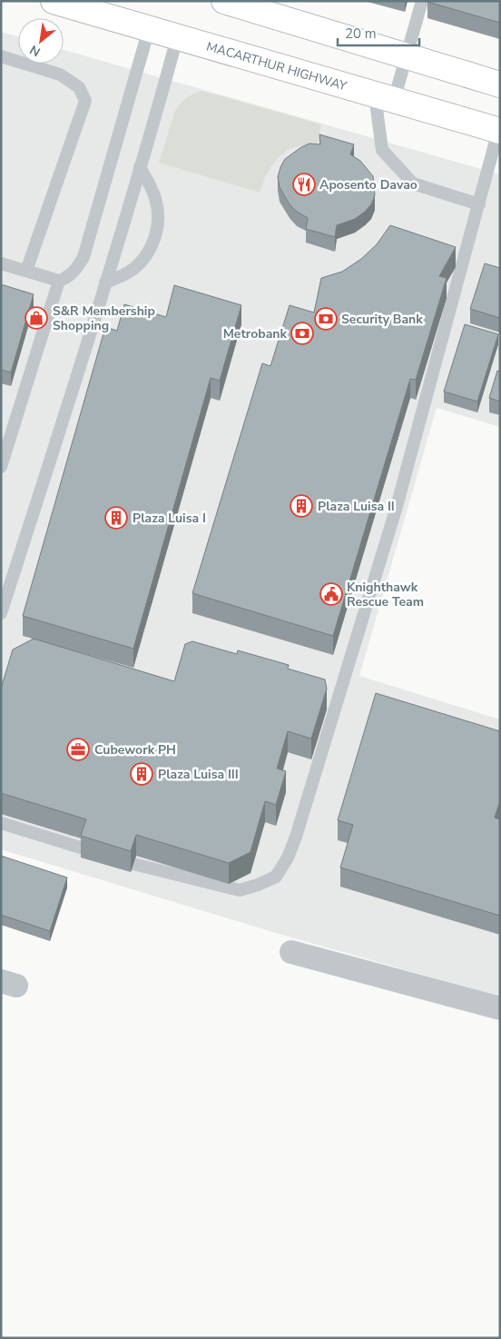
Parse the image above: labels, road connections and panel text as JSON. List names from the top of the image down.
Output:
{
  "streets": {
    "main road": ["MACARTHUR HIGHWAY"]
  },
  "places": {
    "restaurant": ["Aposento Davao"],
    "shop": ["S&R Membership Shopping"],
    "bank": ["Security Bank", "Metrobank"],
    "building": ["Plaza Luisa II", "Plaza Luisa I", "Plaza Luisa III"],
    "public building": ["Knighthawk Rescue Team"],
    "office": ["Cubework PH"]
  },
  "scale_bar": "20 m",
  "north": "bottom left"
}
